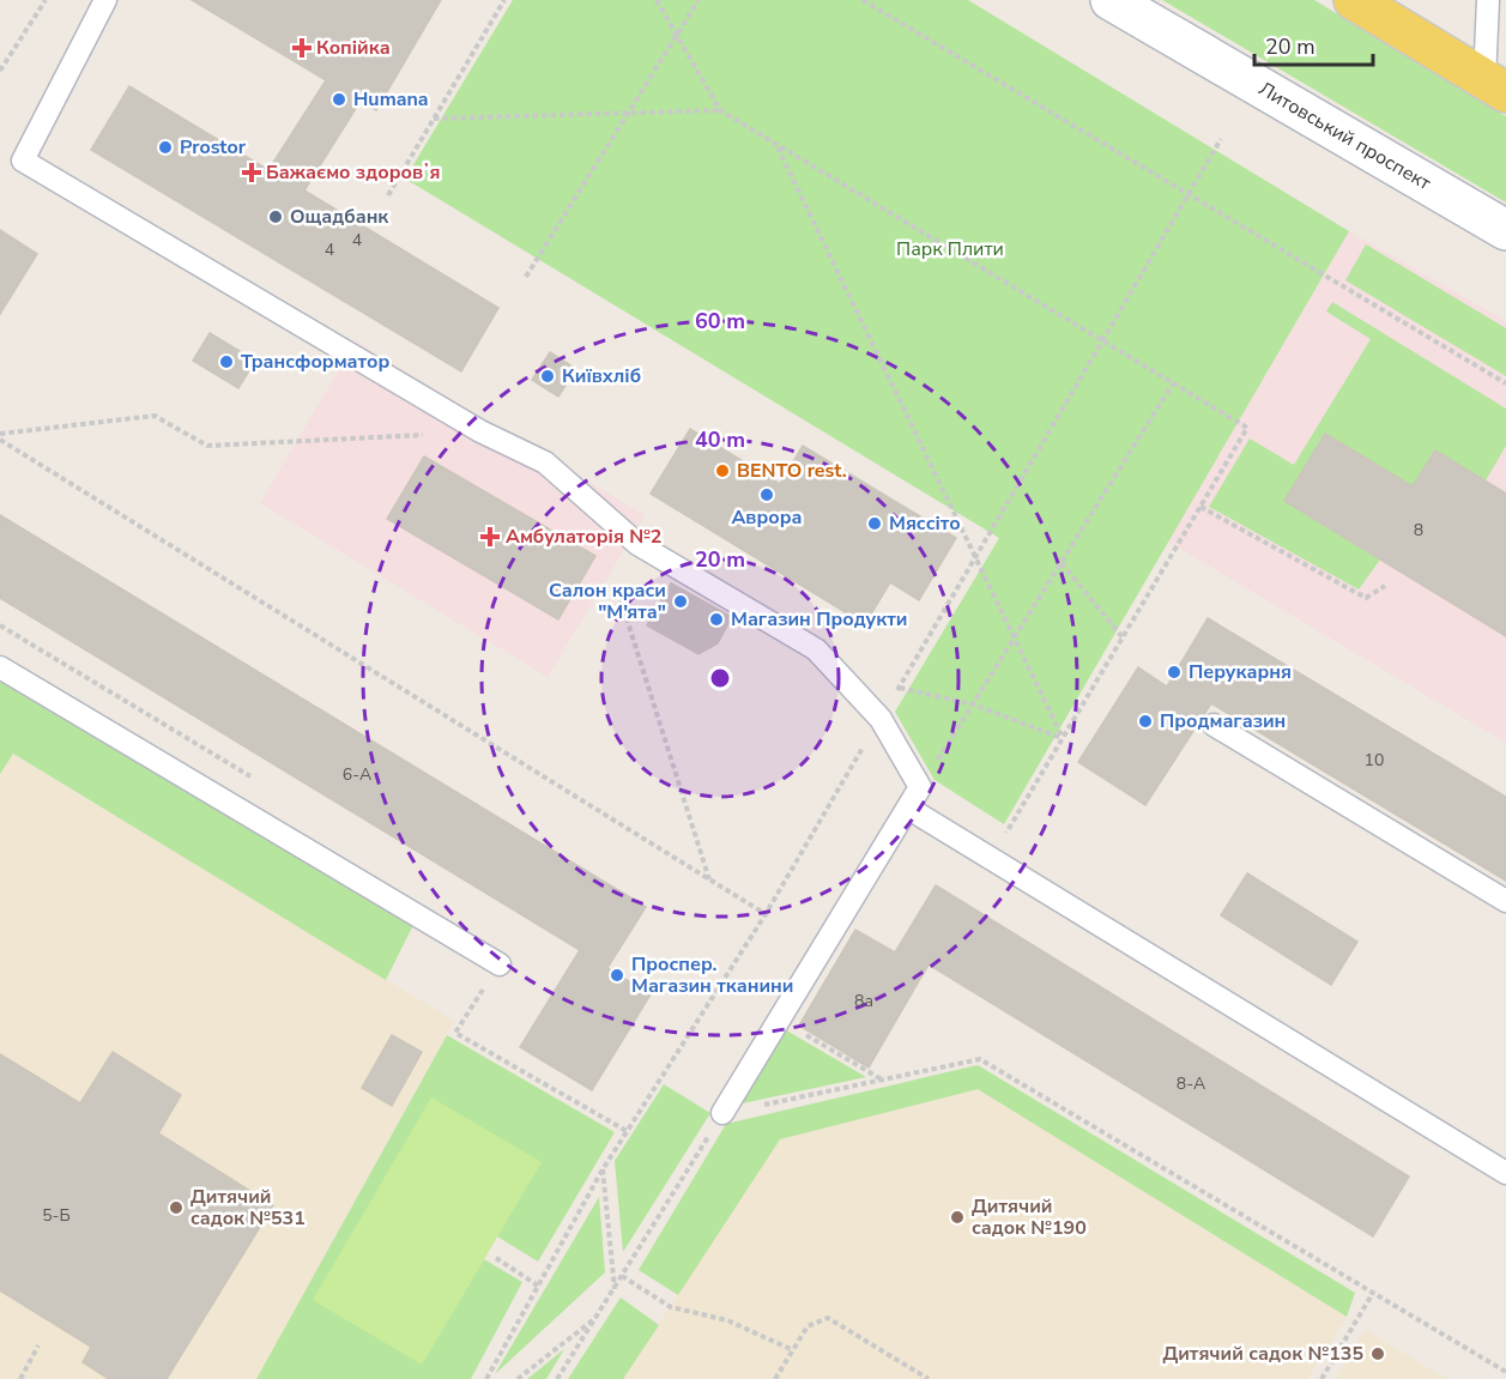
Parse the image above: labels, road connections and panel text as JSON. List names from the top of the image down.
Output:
{
  "streets": {
    "street": ["Литовський проспект"]
  },
  "parks": ["Парк Плити"],
  "places": {
    "health": ["Копійка", "Бажаємо здоровʼя", "Амбулаторія №2"],
    "other": [
      "Humana",
      "Prostor",
      "Ощадбанк",
      "Трансформатор",
      "Київхліб",
      "BENTO rest.",
      "Аврора",
      "Мяссіто",
      "Салон краси \"М'ята\"",
      "Магазин Продукти",
      "Перукарня",
      "Продмагазин",
      "Проспер. Магазин тканини",
      "Дитячий садок №531",
      "Дитячий садок №190",
      "Дитячий садок №135"
    ]
  },
  "house_numbers": [
    "4",
    "4",
    "8",
    "10",
    "6-А",
    "8а",
    "8-А",
    "5-Б"
  ],
  "scale_bar": "20 m",
  "rings": ["60 m", "40 m", "20 m"]
}
